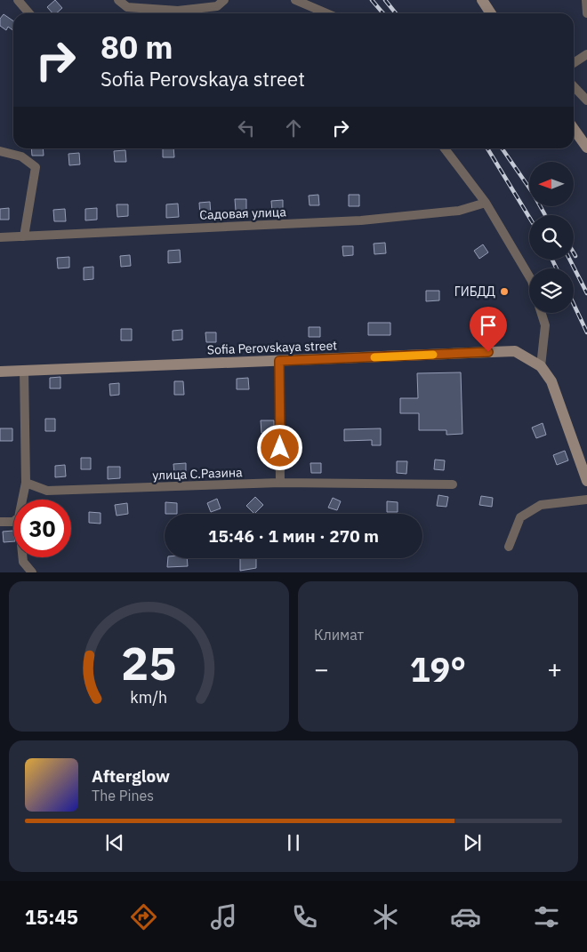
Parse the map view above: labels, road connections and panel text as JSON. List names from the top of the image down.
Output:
{
  "streets": {
    "main road": ["Sofia Perovskaya street"],
    "street": ["Садовая улица", "улица С.Разина"]
  },
  "places": ["ГИБДД"],
  "north": "left",
  "page": {
    "turn": ["80 m", "Sofia Perovskaya street"],
    "limit": "30",
    "trip": "15:46 · 1 мин · 270 m",
    "tile": "Климат",
    "heat": ["−", "19°", "+"],
    "song": ["Afterglow", "The Pines"],
    "tabs": "15:45",
    "gauge": ["25", "km/h"]
  }
}
